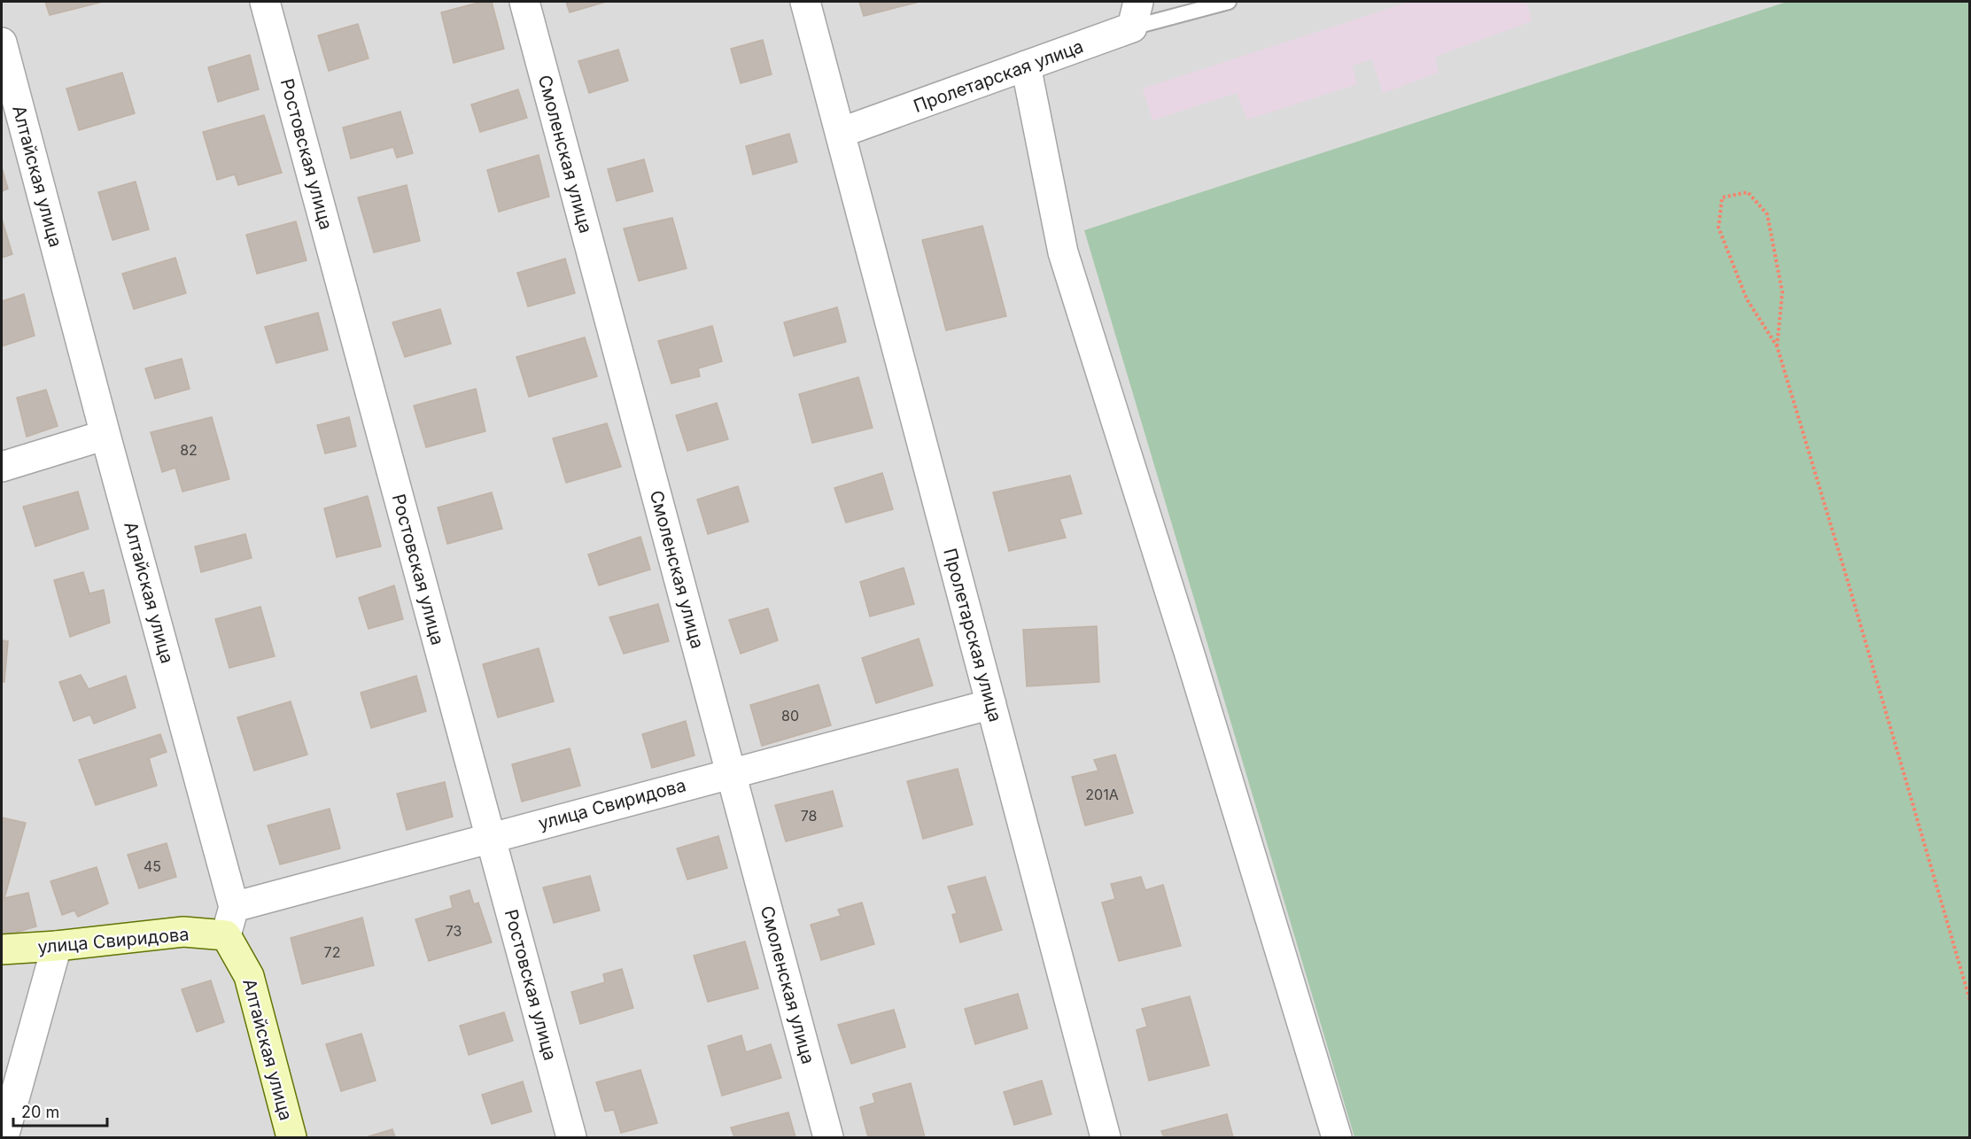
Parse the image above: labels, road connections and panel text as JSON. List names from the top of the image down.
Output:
{
  "streets": {
    "street": [
      "Пролетарская улица",
      "Ростовская улица",
      "Смоленская улица",
      "Алтайская улица",
      "улица Свиридова"
    ]
  },
  "crossings": [
    ["Пролетарская улица", "улица Свиридова"],
    ["Ростовская улица", "улица Свиридова"],
    ["Смоленская улица", "улица Свиридова"],
    ["Алтайская улица", "улица Свиридова"]
  ],
  "house_numbers": [
    "82",
    "80",
    "201А",
    "78",
    "45",
    "73",
    "72"
  ],
  "scale_bar": "20 m"
}
